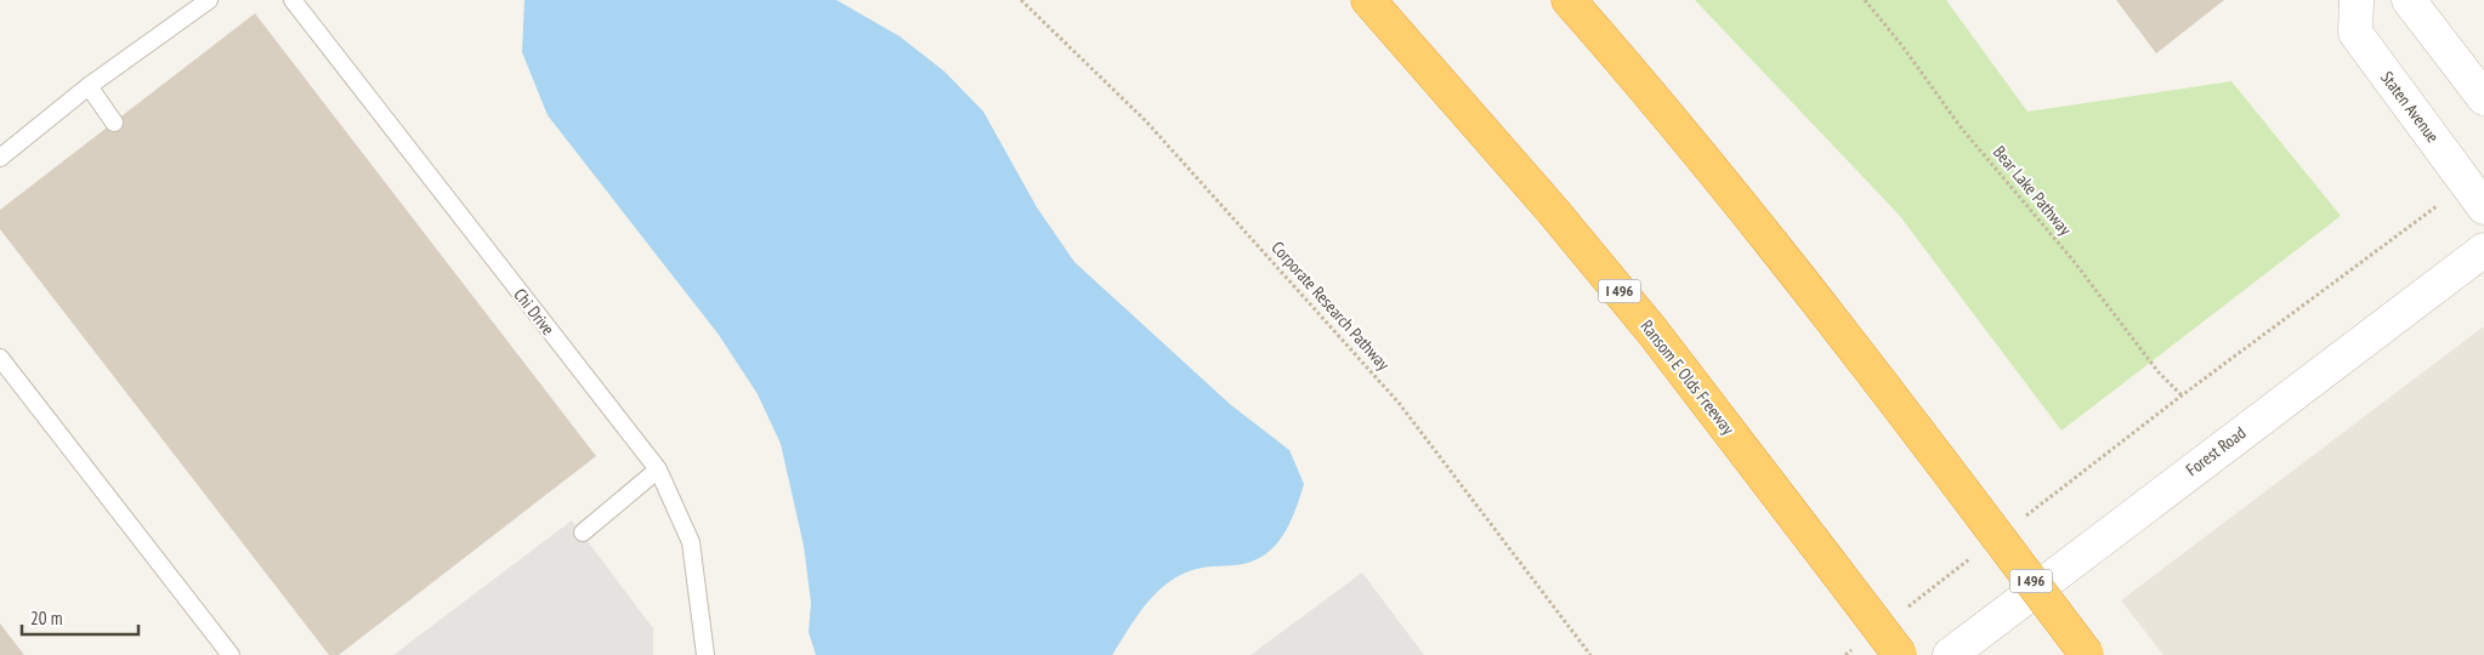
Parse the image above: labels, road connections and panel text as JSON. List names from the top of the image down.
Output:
{
  "streets": {
    "highway": ["I 496", "Ransom E Olds Freeway"],
    "street": ["Staten Avenue", "Forest Road"],
    "lane": ["Chi Drive"],
    "path": ["Bear Lake Pathway", "Corporate Research Pathway"]
  },
  "crossings": [
    ["Staten Avenue", "Bear Lake Pathway"]
  ],
  "scale_bar": "20 m"
}
